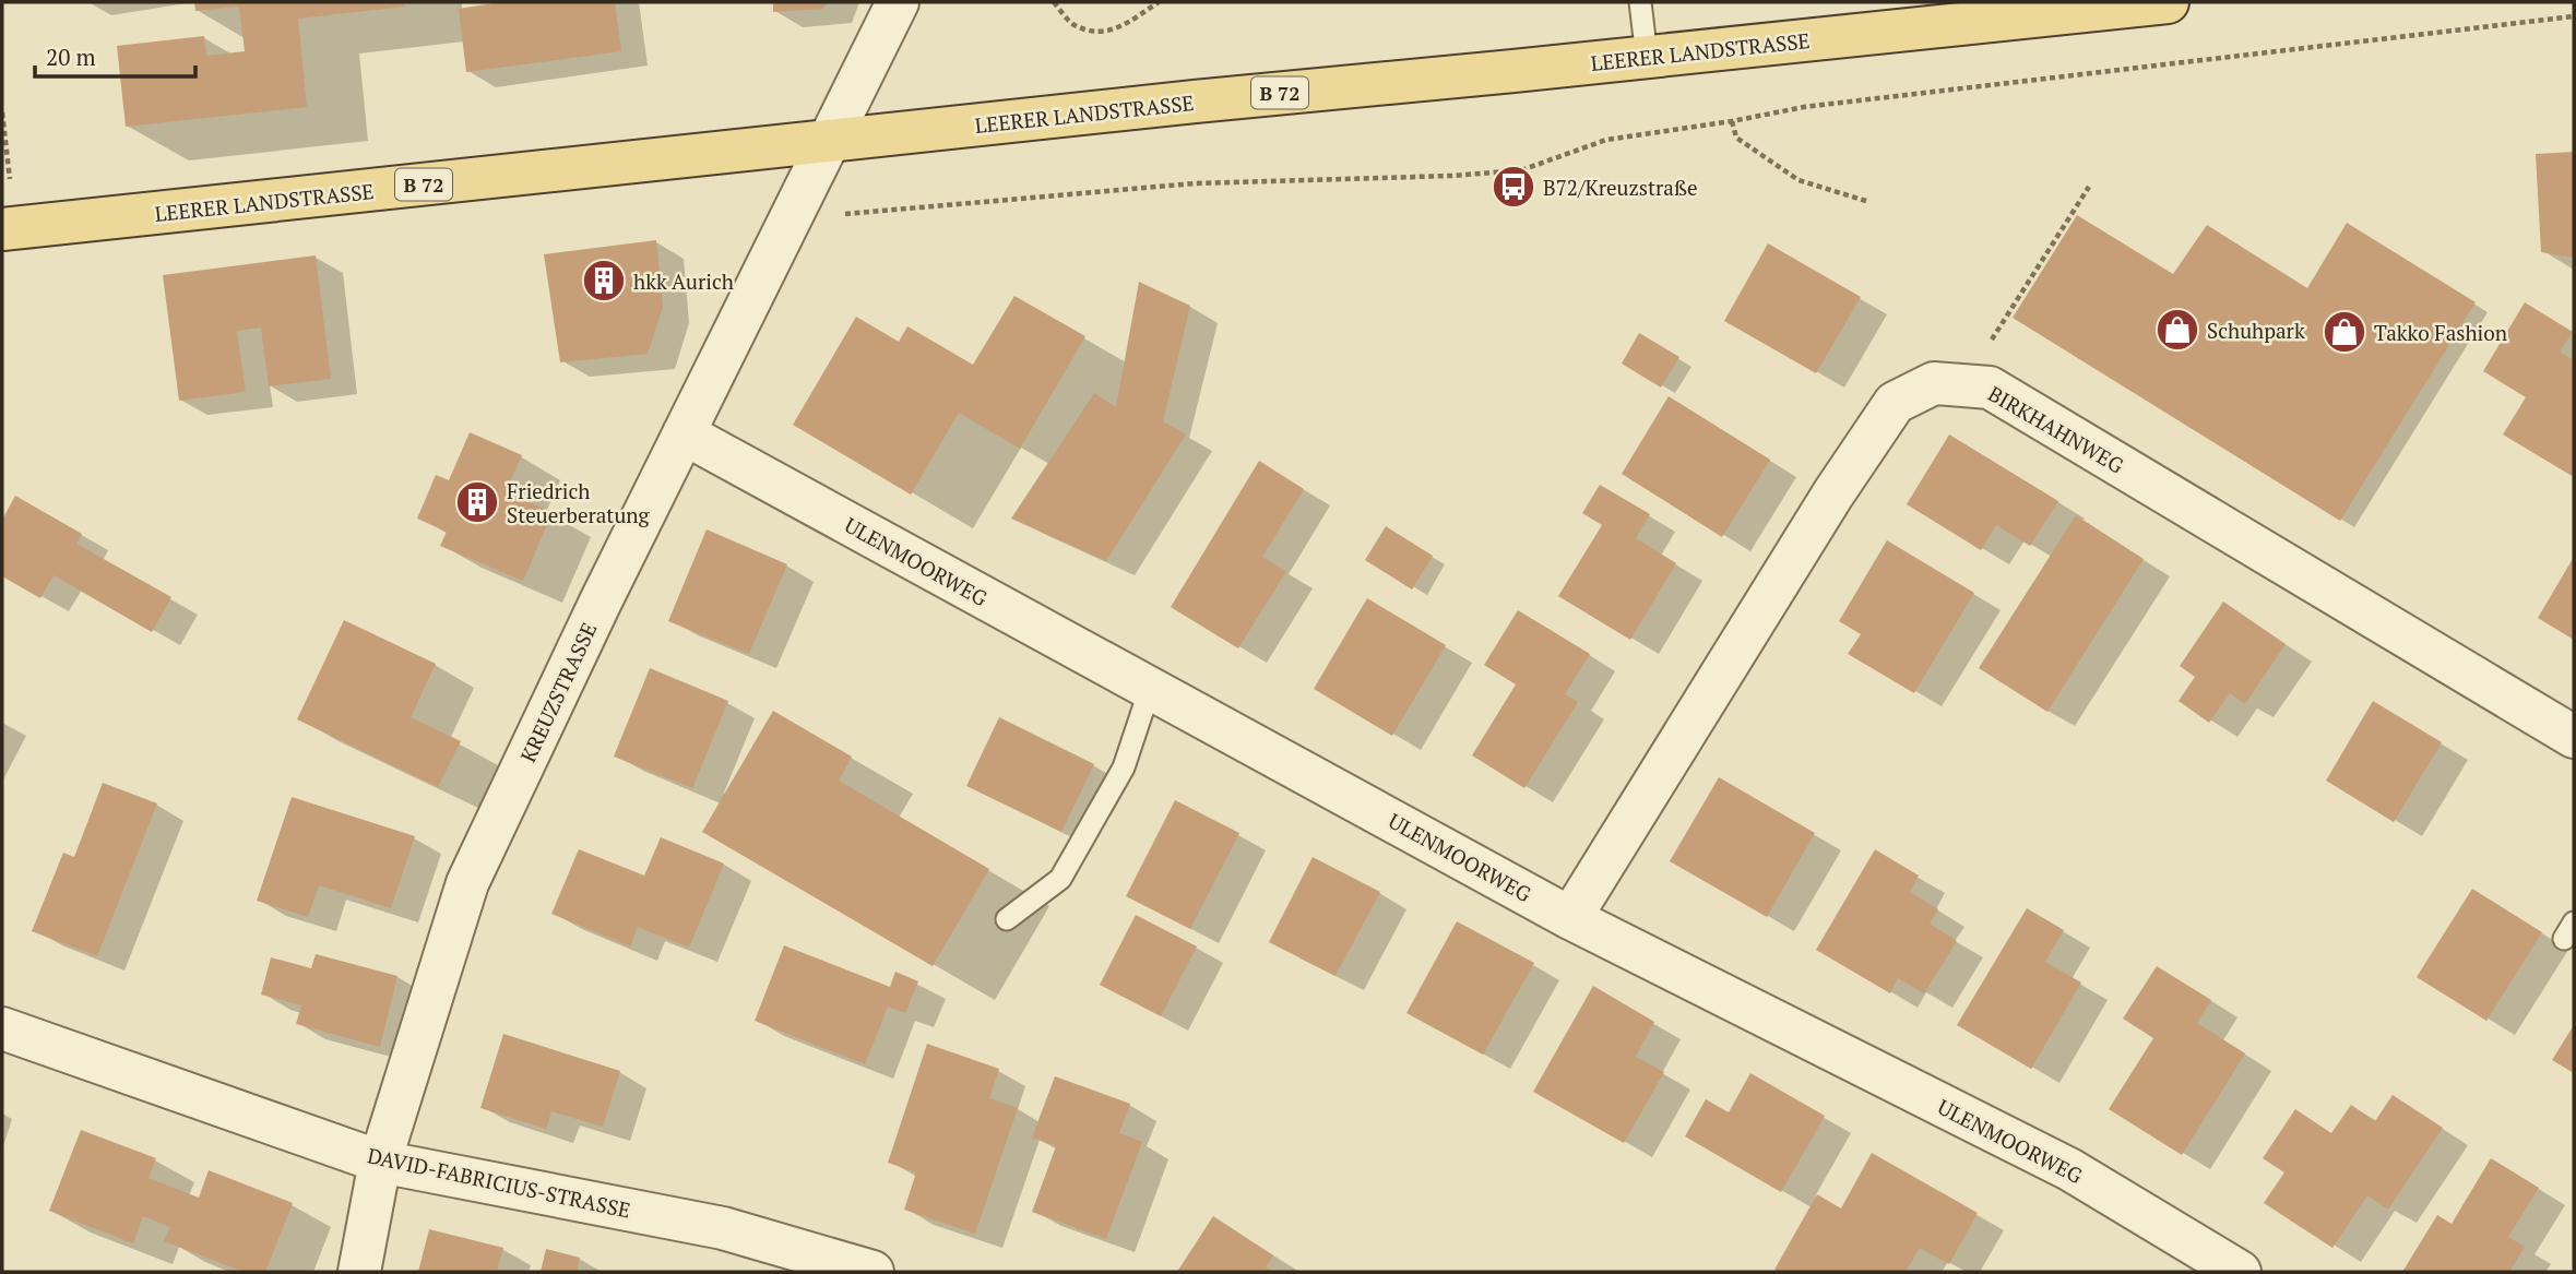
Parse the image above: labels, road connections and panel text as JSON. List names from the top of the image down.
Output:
{
  "streets": {
    "main road": ["LEERER LANDSTRASSE", "B 72"],
    "street": [
      "BIRKHAHNWEG",
      "ULENMOORWEG",
      "KREUZSTRASSE",
      "DAVID-FABRICIUS-STRASSE"
    ]
  },
  "crossings": [
    ["LEERER LANDSTRASSE", "KREUZSTRASSE"],
    ["BIRKHAHNWEG", "ULENMOORWEG"],
    ["ULENMOORWEG", "KREUZSTRASSE"],
    ["KREUZSTRASSE", "DAVID-FABRICIUS-STRASSE"]
  ],
  "places": {
    "bus stop": ["B72/Kreuzstraße"],
    "building": ["hkk Aurich", "Friedrich Steuerberatung"],
    "shop": ["Schuhpark", "Takko Fashion"]
  },
  "scale_bar": "20 m"
}
